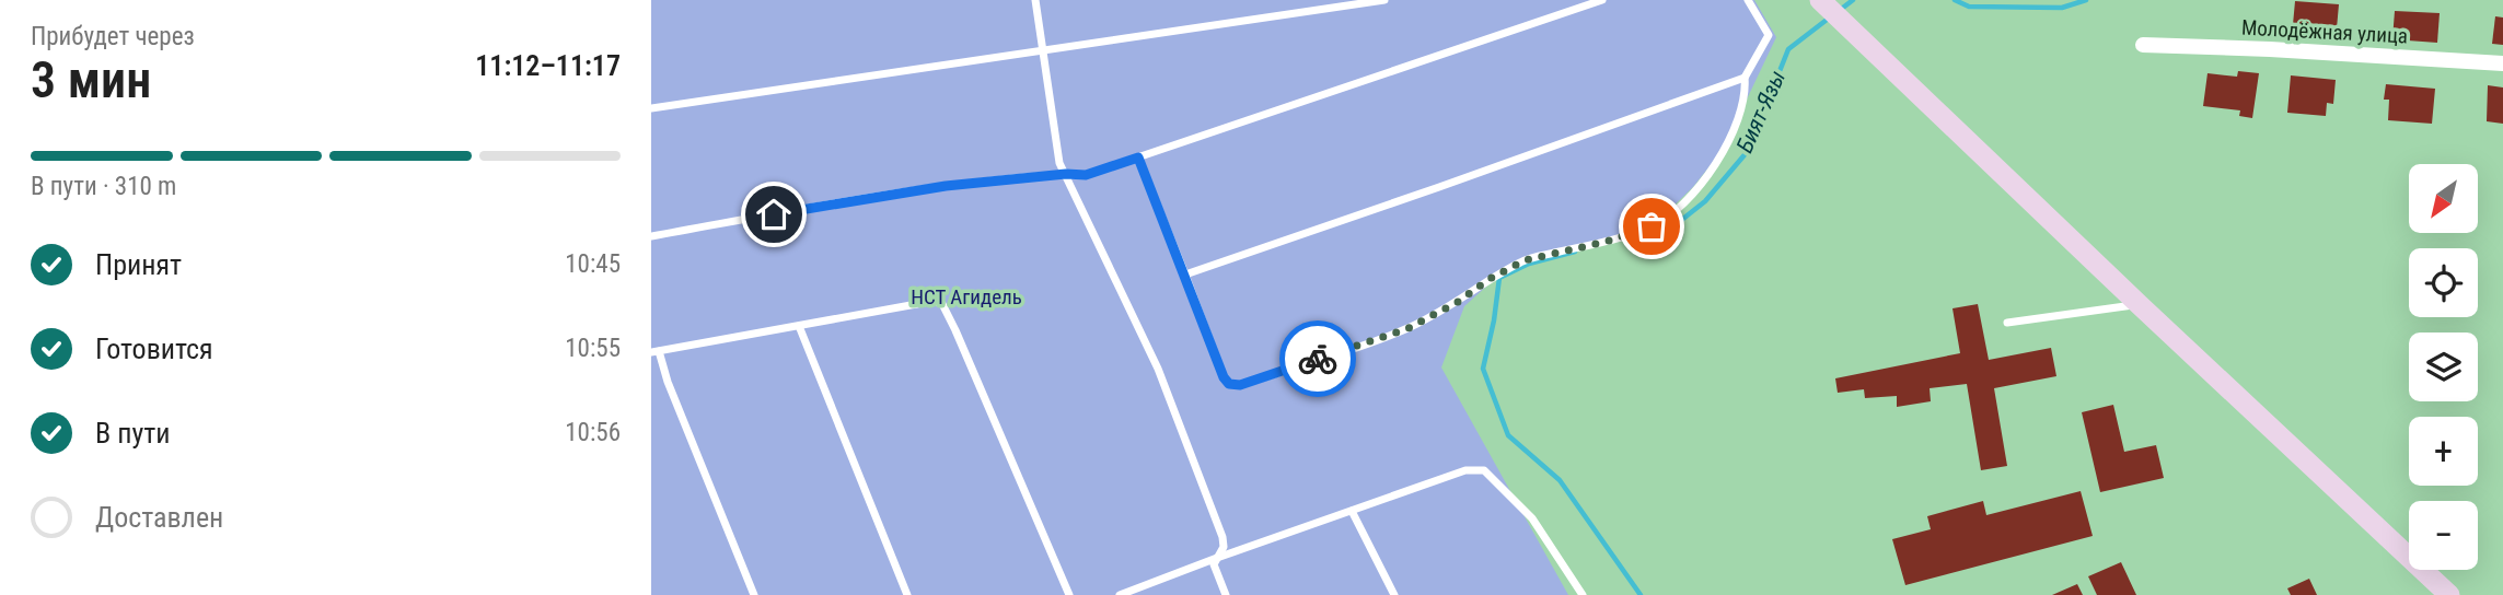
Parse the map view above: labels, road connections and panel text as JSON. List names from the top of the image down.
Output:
{
  "streets": {
    "street": ["Молодёжная улица"]
  },
  "water": ["Бият-Язы"],
  "parks": ["НСТ Агидель"],
  "north": "bottom left",
  "page": {
    "heading": ["3 мин", "Прибудет через", "11:12–11:17"],
    "bar": "В пути · 310 m",
    "map_buttons": ["+", "−"],
    "list": [
      ["Принят", "10:45"],
      ["Готовится", "10:55"],
      ["В пути", "10:56"],
      "Доставлен"
    ]
  }
}
